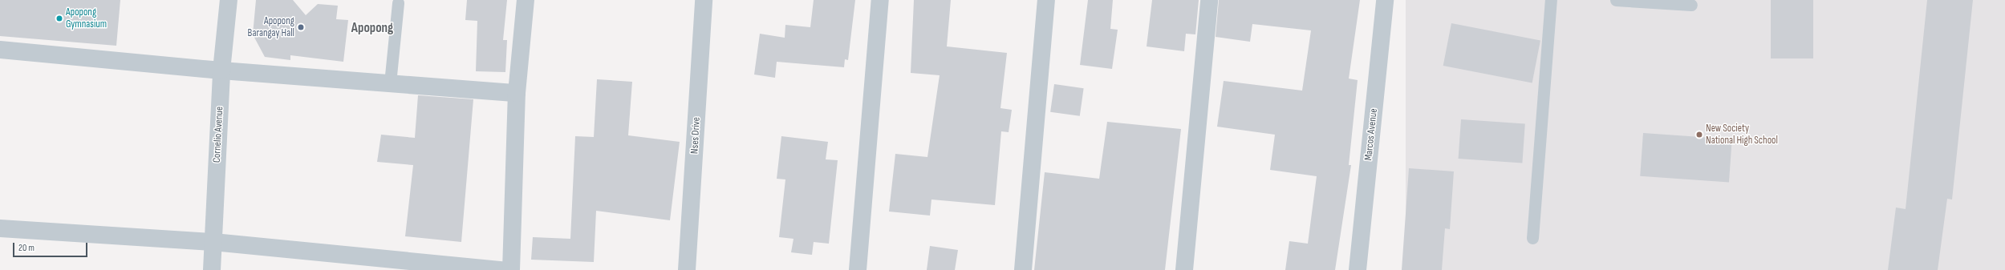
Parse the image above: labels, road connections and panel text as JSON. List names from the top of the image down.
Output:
{
  "streets": {
    "street": ["Cornelio Avenue", "Marcos Avenue", "Nses Drive"]
  },
  "districts": ["Apopong"],
  "places": ["Apopong Gymnasium", "Apopong Barangay Hall", "New Society National High School"],
  "scale_bar": "20 m"
}
